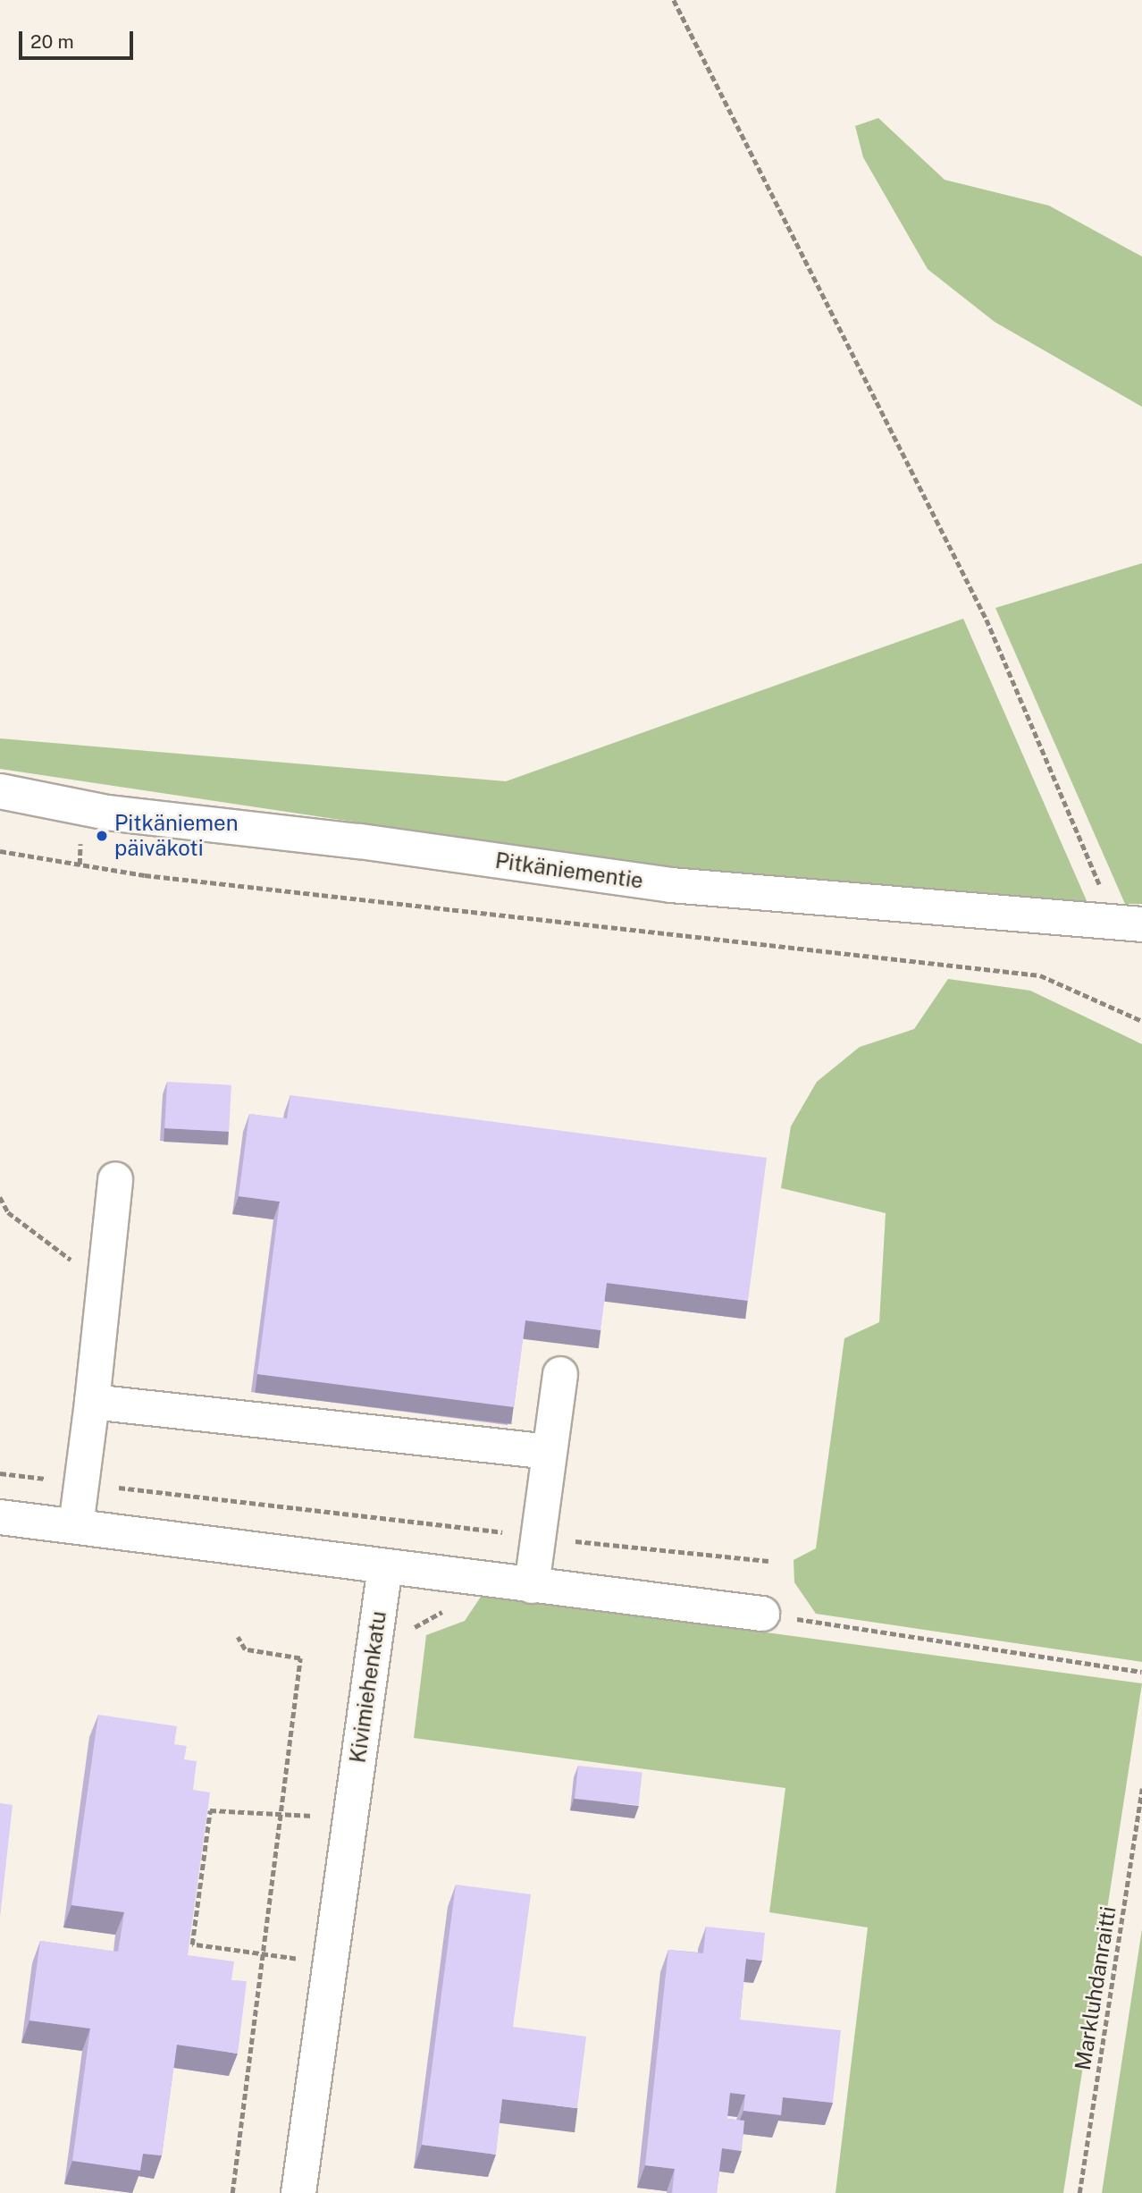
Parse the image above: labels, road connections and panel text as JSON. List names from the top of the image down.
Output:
{
  "streets": {
    "street": ["Pitkäniementie", "Kivimiehenkatu"],
    "path": ["Markluhdanraitti"]
  },
  "places": ["Pitkäniemen päiväkoti"],
  "scale_bar": "20 m"
}
